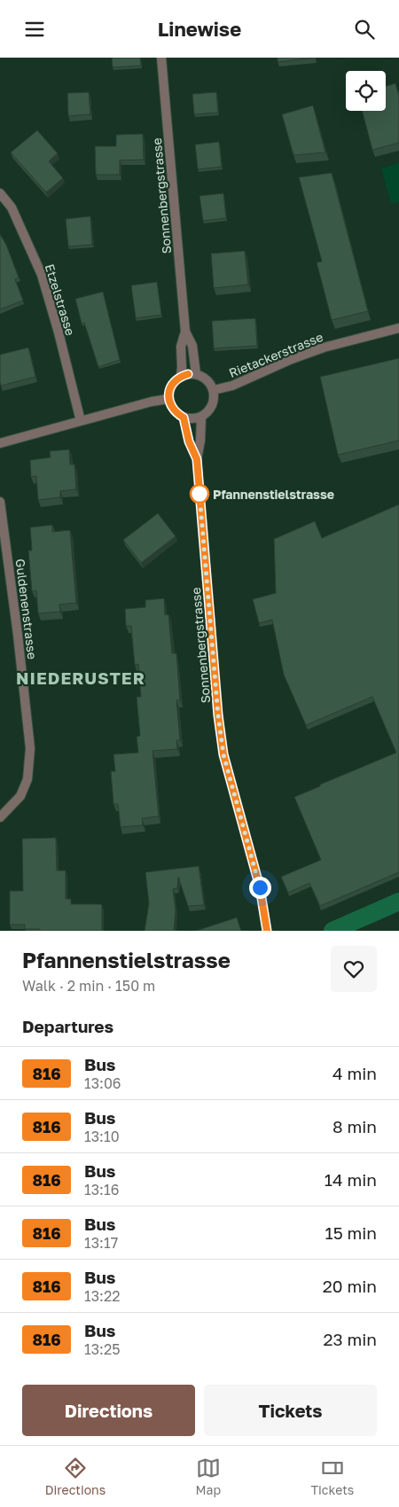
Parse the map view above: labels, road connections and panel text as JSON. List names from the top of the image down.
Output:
{
  "streets": {
    "street": [
      "Sonnenbergstrasse",
      "Etzelstrasse",
      "Rietackerstrasse",
      "Guldenenstrasse"
    ]
  },
  "crossings": [
    ["Sonnenbergstrasse", "Rietackerstrasse"]
  ],
  "districts": ["NIEDERUSTER"],
  "places": ["Pfannenstielstrasse"],
  "lines": ["bus line 816"],
  "page": {
    "header": "Linewise",
    "heading": [
      ["Pfannenstielstrasse", "Walk · 2 min · 150 m"],
      "Departures"
    ],
    "list": [
      {
        "mark": "816",
        "name": "Bus",
        "note": "13:06",
        "value": "4 min"
      },
      {
        "mark": "816",
        "name": "Bus",
        "note": "13:10",
        "value": "8 min"
      },
      {
        "mark": "816",
        "name": "Bus",
        "note": "13:16",
        "value": "14 min"
      },
      {
        "mark": "816",
        "name": "Bus",
        "note": "13:17",
        "value": "15 min"
      },
      {
        "mark": "816",
        "name": "Bus",
        "note": "13:22",
        "value": "20 min"
      },
      {
        "mark": "816",
        "name": "Bus",
        "note": "13:25",
        "value": "23 min"
      }
    ],
    "buttons": ["Directions", "Tickets"],
    "tabs": ["Directions", "Map", "Tickets"]
  }
}
